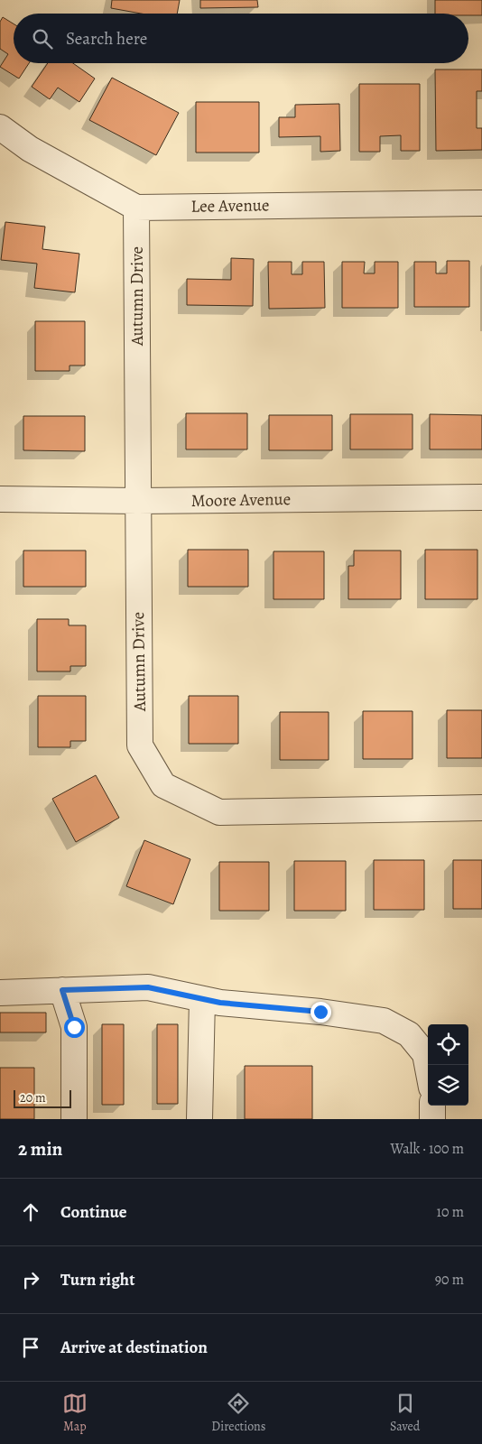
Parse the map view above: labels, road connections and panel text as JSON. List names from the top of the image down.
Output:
{
  "streets": {
    "street": ["Lee Avenue", "Autumn Drive", "Moore Avenue"]
  },
  "crossings": [
    ["Lee Avenue", "Autumn Drive"],
    ["Autumn Drive", "Moore Avenue"]
  ],
  "scale_bar": "20 m",
  "page": {
    "search": "Search here",
    "scale": "20 m",
    "heading": ["2 min", "Walk · 100 m"],
    "list": [
      ["Continue", "10 m"],
      ["Turn right", "90 m"],
      "Arrive at destination"
    ],
    "nav": ["Map", "Directions", "Saved"]
  }
}
